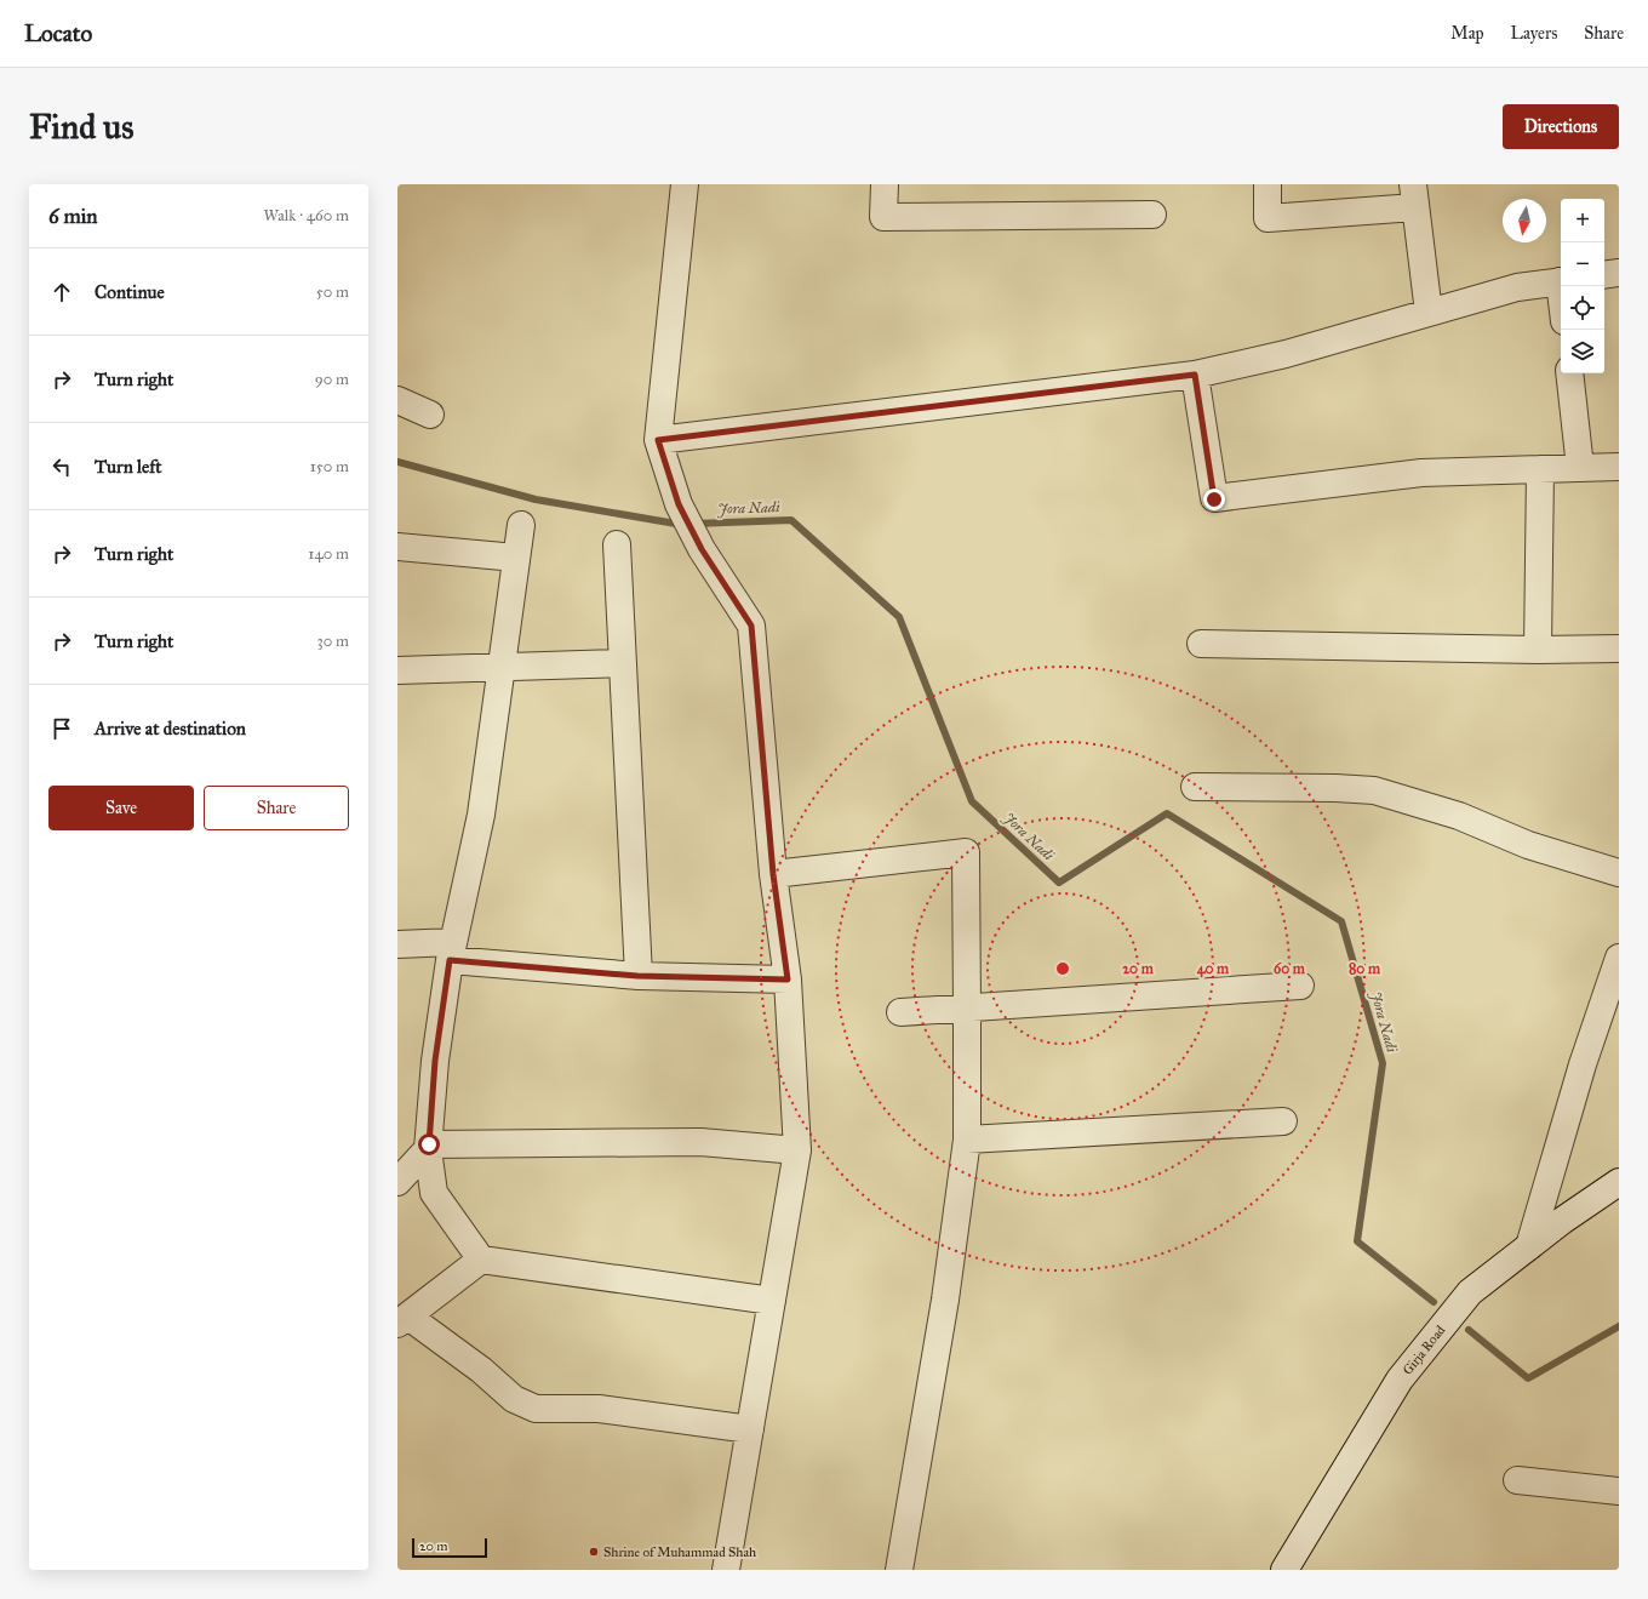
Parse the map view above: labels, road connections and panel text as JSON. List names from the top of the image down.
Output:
{
  "streets": {
    "street": ["Girja Road"]
  },
  "water": ["Jora Nadi"],
  "places": ["Shrine of Muhammad Shah"],
  "scale_bar": "20 m",
  "north": "bottom",
  "page": {
    "header": "Locato",
    "nav": ["Map", "Layers", "Share"],
    "buttons": [
      "Directions",
      ["Save", "Share"]
    ],
    "title": "Find us",
    "heading": ["6 min", "Walk · 460 m"],
    "map_buttons": ["+", "−"],
    "list": [
      ["Continue", "50 m"],
      ["Turn right", "90 m"],
      ["Turn left", "150 m"],
      ["Turn right", "140 m"],
      ["Turn right", "30 m"],
      "Arrive at destination"
    ],
    "scale": "20 m"
  },
  "rings": [
    "20 m",
    "40 m",
    "60 m",
    "80 m"
  ]
}
